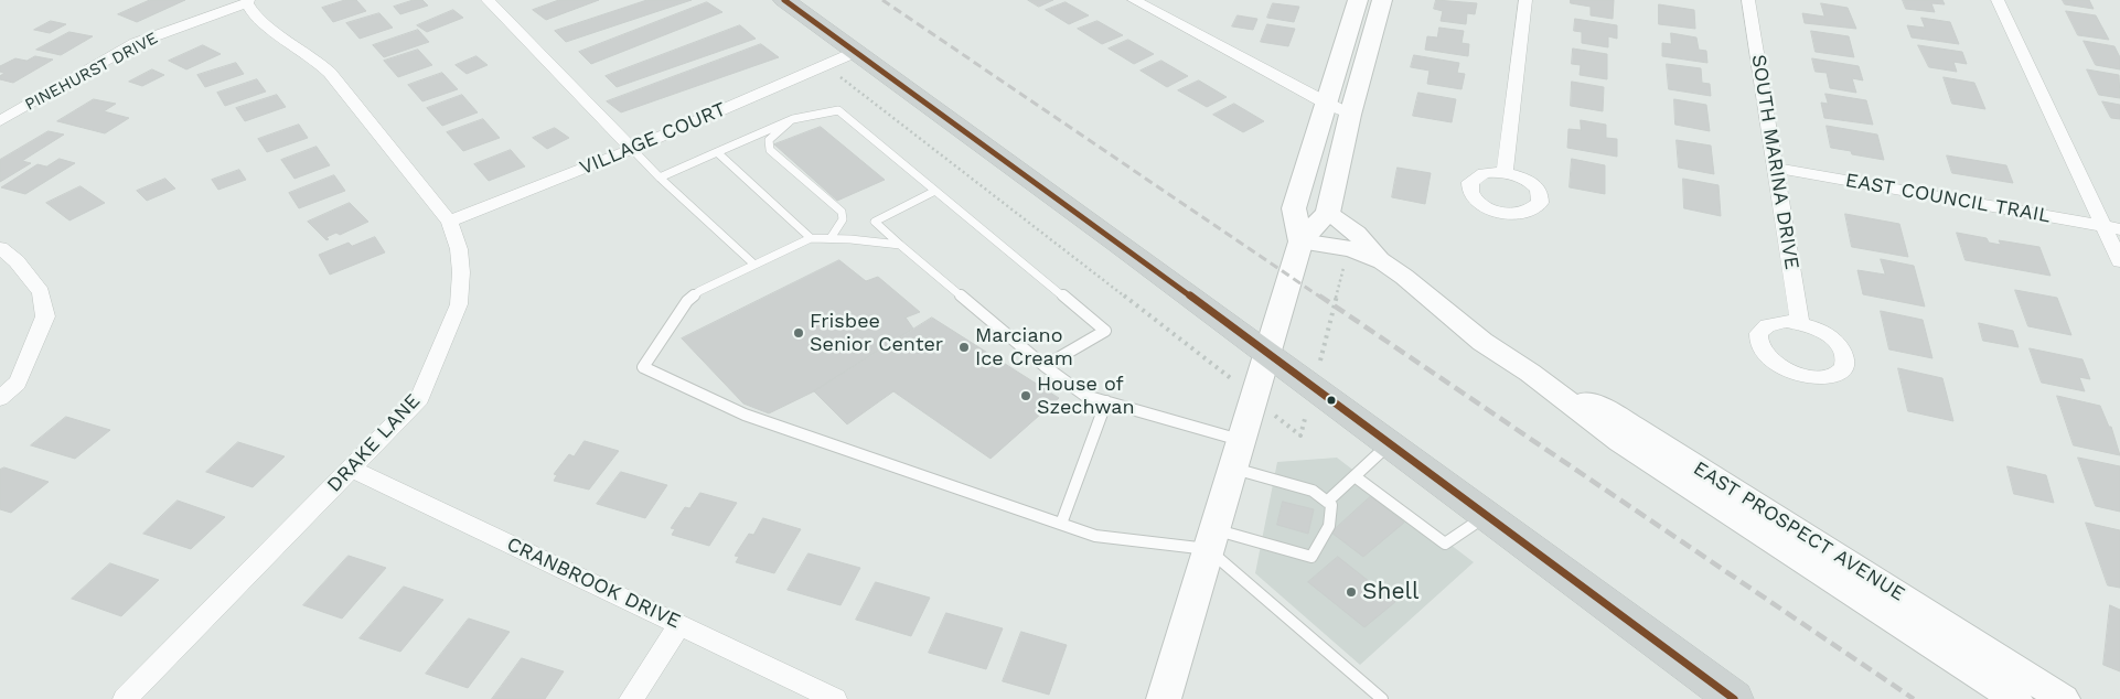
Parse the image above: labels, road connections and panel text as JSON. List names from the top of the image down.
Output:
{
  "streets": {
    "street": [
      "PINEHURST DRIVE",
      "VILLAGE COURT",
      "SOUTH MARINA DRIVE",
      "EAST COUNCIL TRAIL",
      "DRAKE LANE",
      "EAST PROSPECT AVENUE",
      "CRANBROOK DRIVE"
    ]
  },
  "crossings": [
    ["PINEHURST DRIVE", "DRAKE LANE"],
    ["VILLAGE COURT", "DRAKE LANE"],
    ["SOUTH MARINA DRIVE", "EAST COUNCIL TRAIL"],
    ["DRAKE LANE", "CRANBROOK DRIVE"]
  ],
  "places": [
    "Frisbee Senior Center",
    "Marciano Ice Cream",
    "House of Szechwan",
    "Shell"
  ]
}
